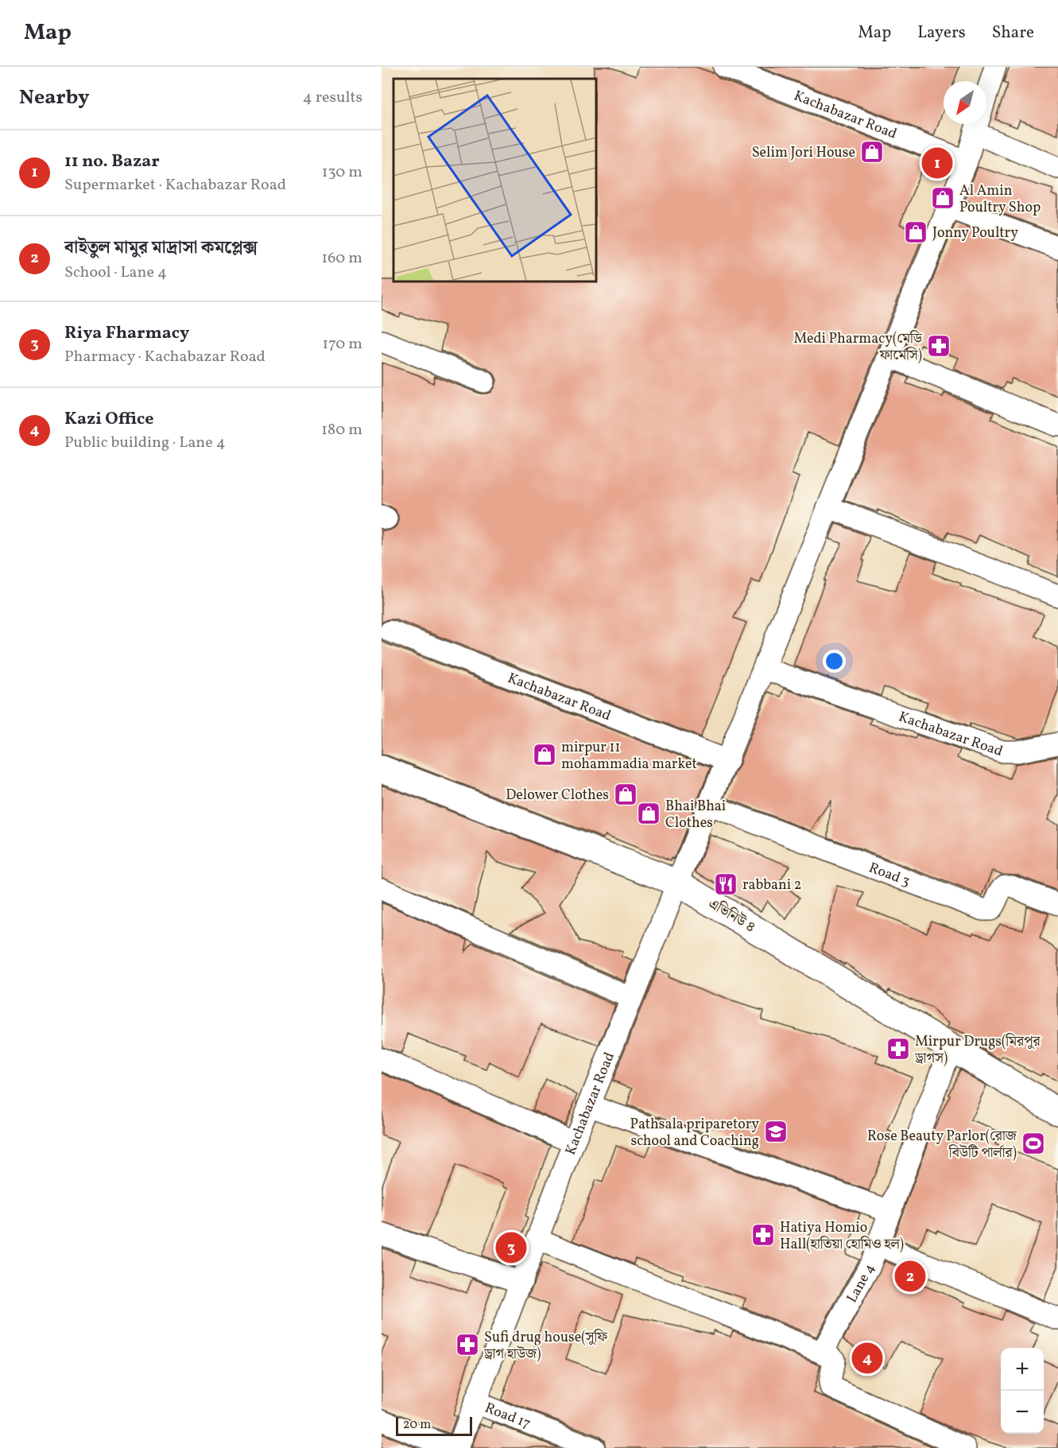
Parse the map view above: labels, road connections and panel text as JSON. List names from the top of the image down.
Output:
{
  "streets": {
    "street": [
      "Kachabazar Road",
      "Road 3",
      "এভিনিউ ৪",
      "Lane 4",
      "Road 17"
    ]
  },
  "crossings": [
    ["Kachabazar Road", "Road 3"],
    ["Kachabazar Road", "এভিনিউ ৪"],
    ["Kachabazar Road", "Road 17"],
    ["এভিনিউ ৪", "Lane 4"]
  ],
  "places": {
    "shop": [
      "Selim Jori House",
      "Al Amin Poultry Shop",
      "Jonny Poultry",
      "mirpur 11 mohammadia market",
      "Delower Clothes",
      "Bhai Bhai Clothes"
    ],
    "pharmacy": [
      "Medi Pharmacy(মেডি ফার্মেসি)",
      "Mirpur Drugs(মিরপুর ড্রাগস)",
      "Hatiya Homio Hall(হাতিয়া হোমিও হল)",
      "Sufi drug house(সুফি ড্রাগ হাউজ)"
    ],
    "restaurant": ["rabbani 2"],
    "school or university": ["Pathsala priparetory school and Coaching"],
    "sports": ["Rose Beauty Parlor(রোজ বিউটি পার্লার)"]
  },
  "scale_bar": "20 m",
  "north": "bottom left",
  "page": {
    "header": "Map",
    "nav": ["Map", "Layers", "Share"],
    "heading": ["Nearby", "4 results"],
    "list": [
      {
        "mark": "1",
        "name": "11 no. Bazar",
        "note": "Supermarket · Kachabazar Road",
        "value": "130 m"
      },
      {
        "mark": "2",
        "name": "বাইতুল মামুর মাদ্রাসা কমপ্লেক্স",
        "note": "School · Lane 4",
        "value": "160 m"
      },
      {
        "mark": "3",
        "name": "Riya Fharmacy",
        "note": "Pharmacy · Kachabazar Road",
        "value": "170 m"
      },
      {
        "mark": "4",
        "name": "Kazi Office",
        "note": "Public building · Lane 4",
        "value": "180 m"
      }
    ],
    "pins": [
      "1",
      "3",
      "2",
      "4"
    ],
    "map_buttons": ["+", "−"],
    "scale": "20 m"
  }
}
